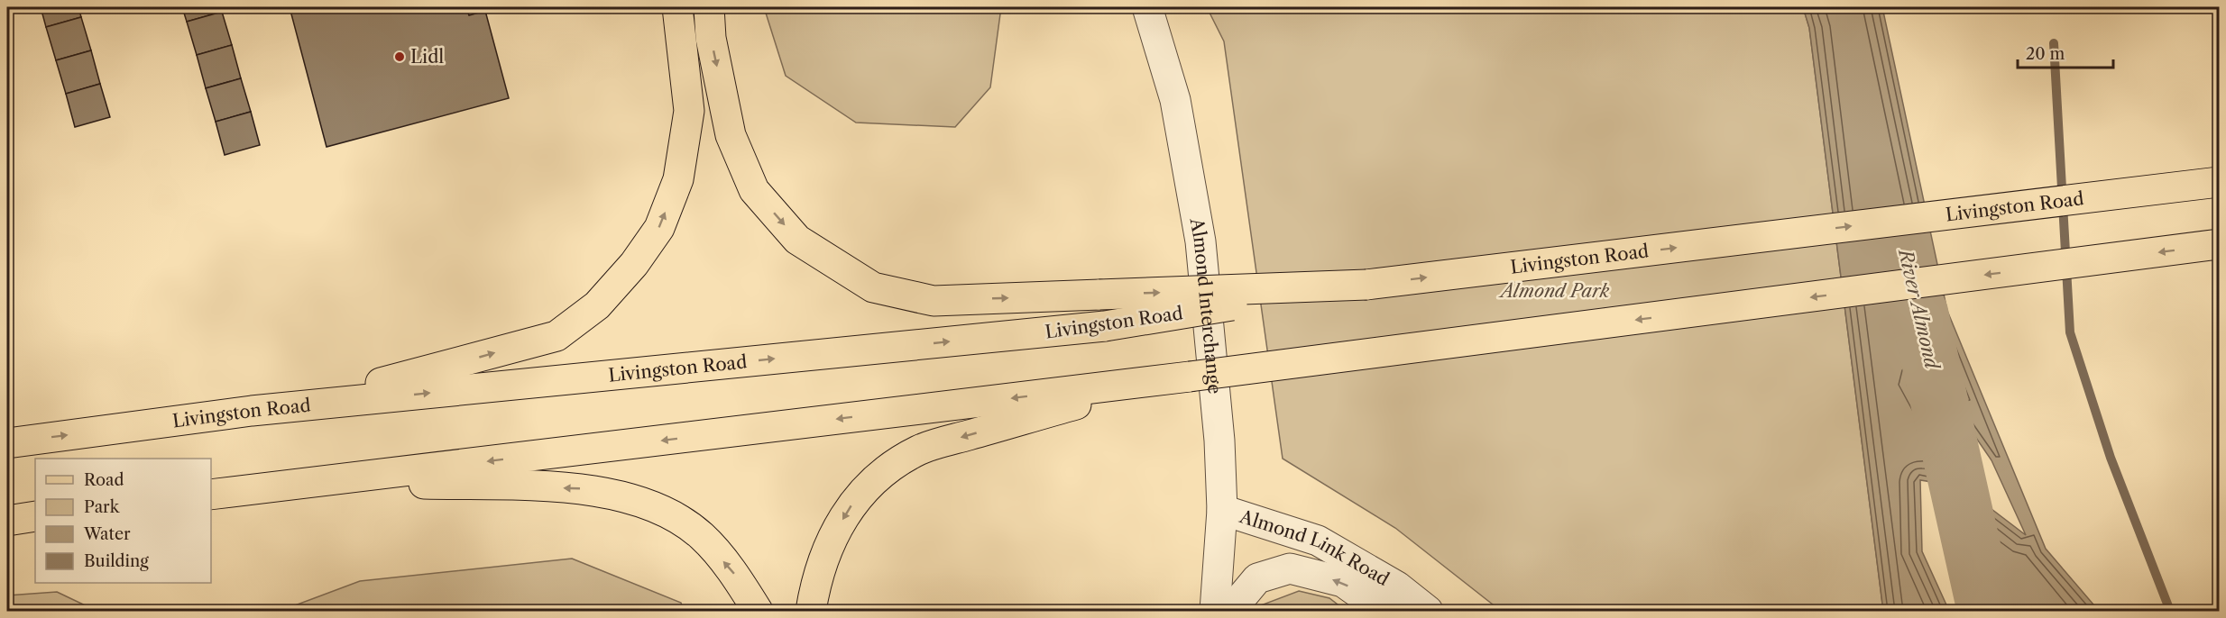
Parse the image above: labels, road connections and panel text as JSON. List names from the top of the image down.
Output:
{
  "streets": {
    "main road": ["Livingston Road"],
    "street": ["Almond Interchange", "Almond Link Road"]
  },
  "crossings": [
    ["Almond Interchange", "Almond Link Road"]
  ],
  "one_way": ["Almond Link Road"],
  "water": ["River Almond"],
  "parks": ["Almond Park"],
  "places": ["Lidl"],
  "legend": [
    "Road",
    "Park",
    "Water",
    "Building"
  ],
  "scale_bar": "20 m"
}
